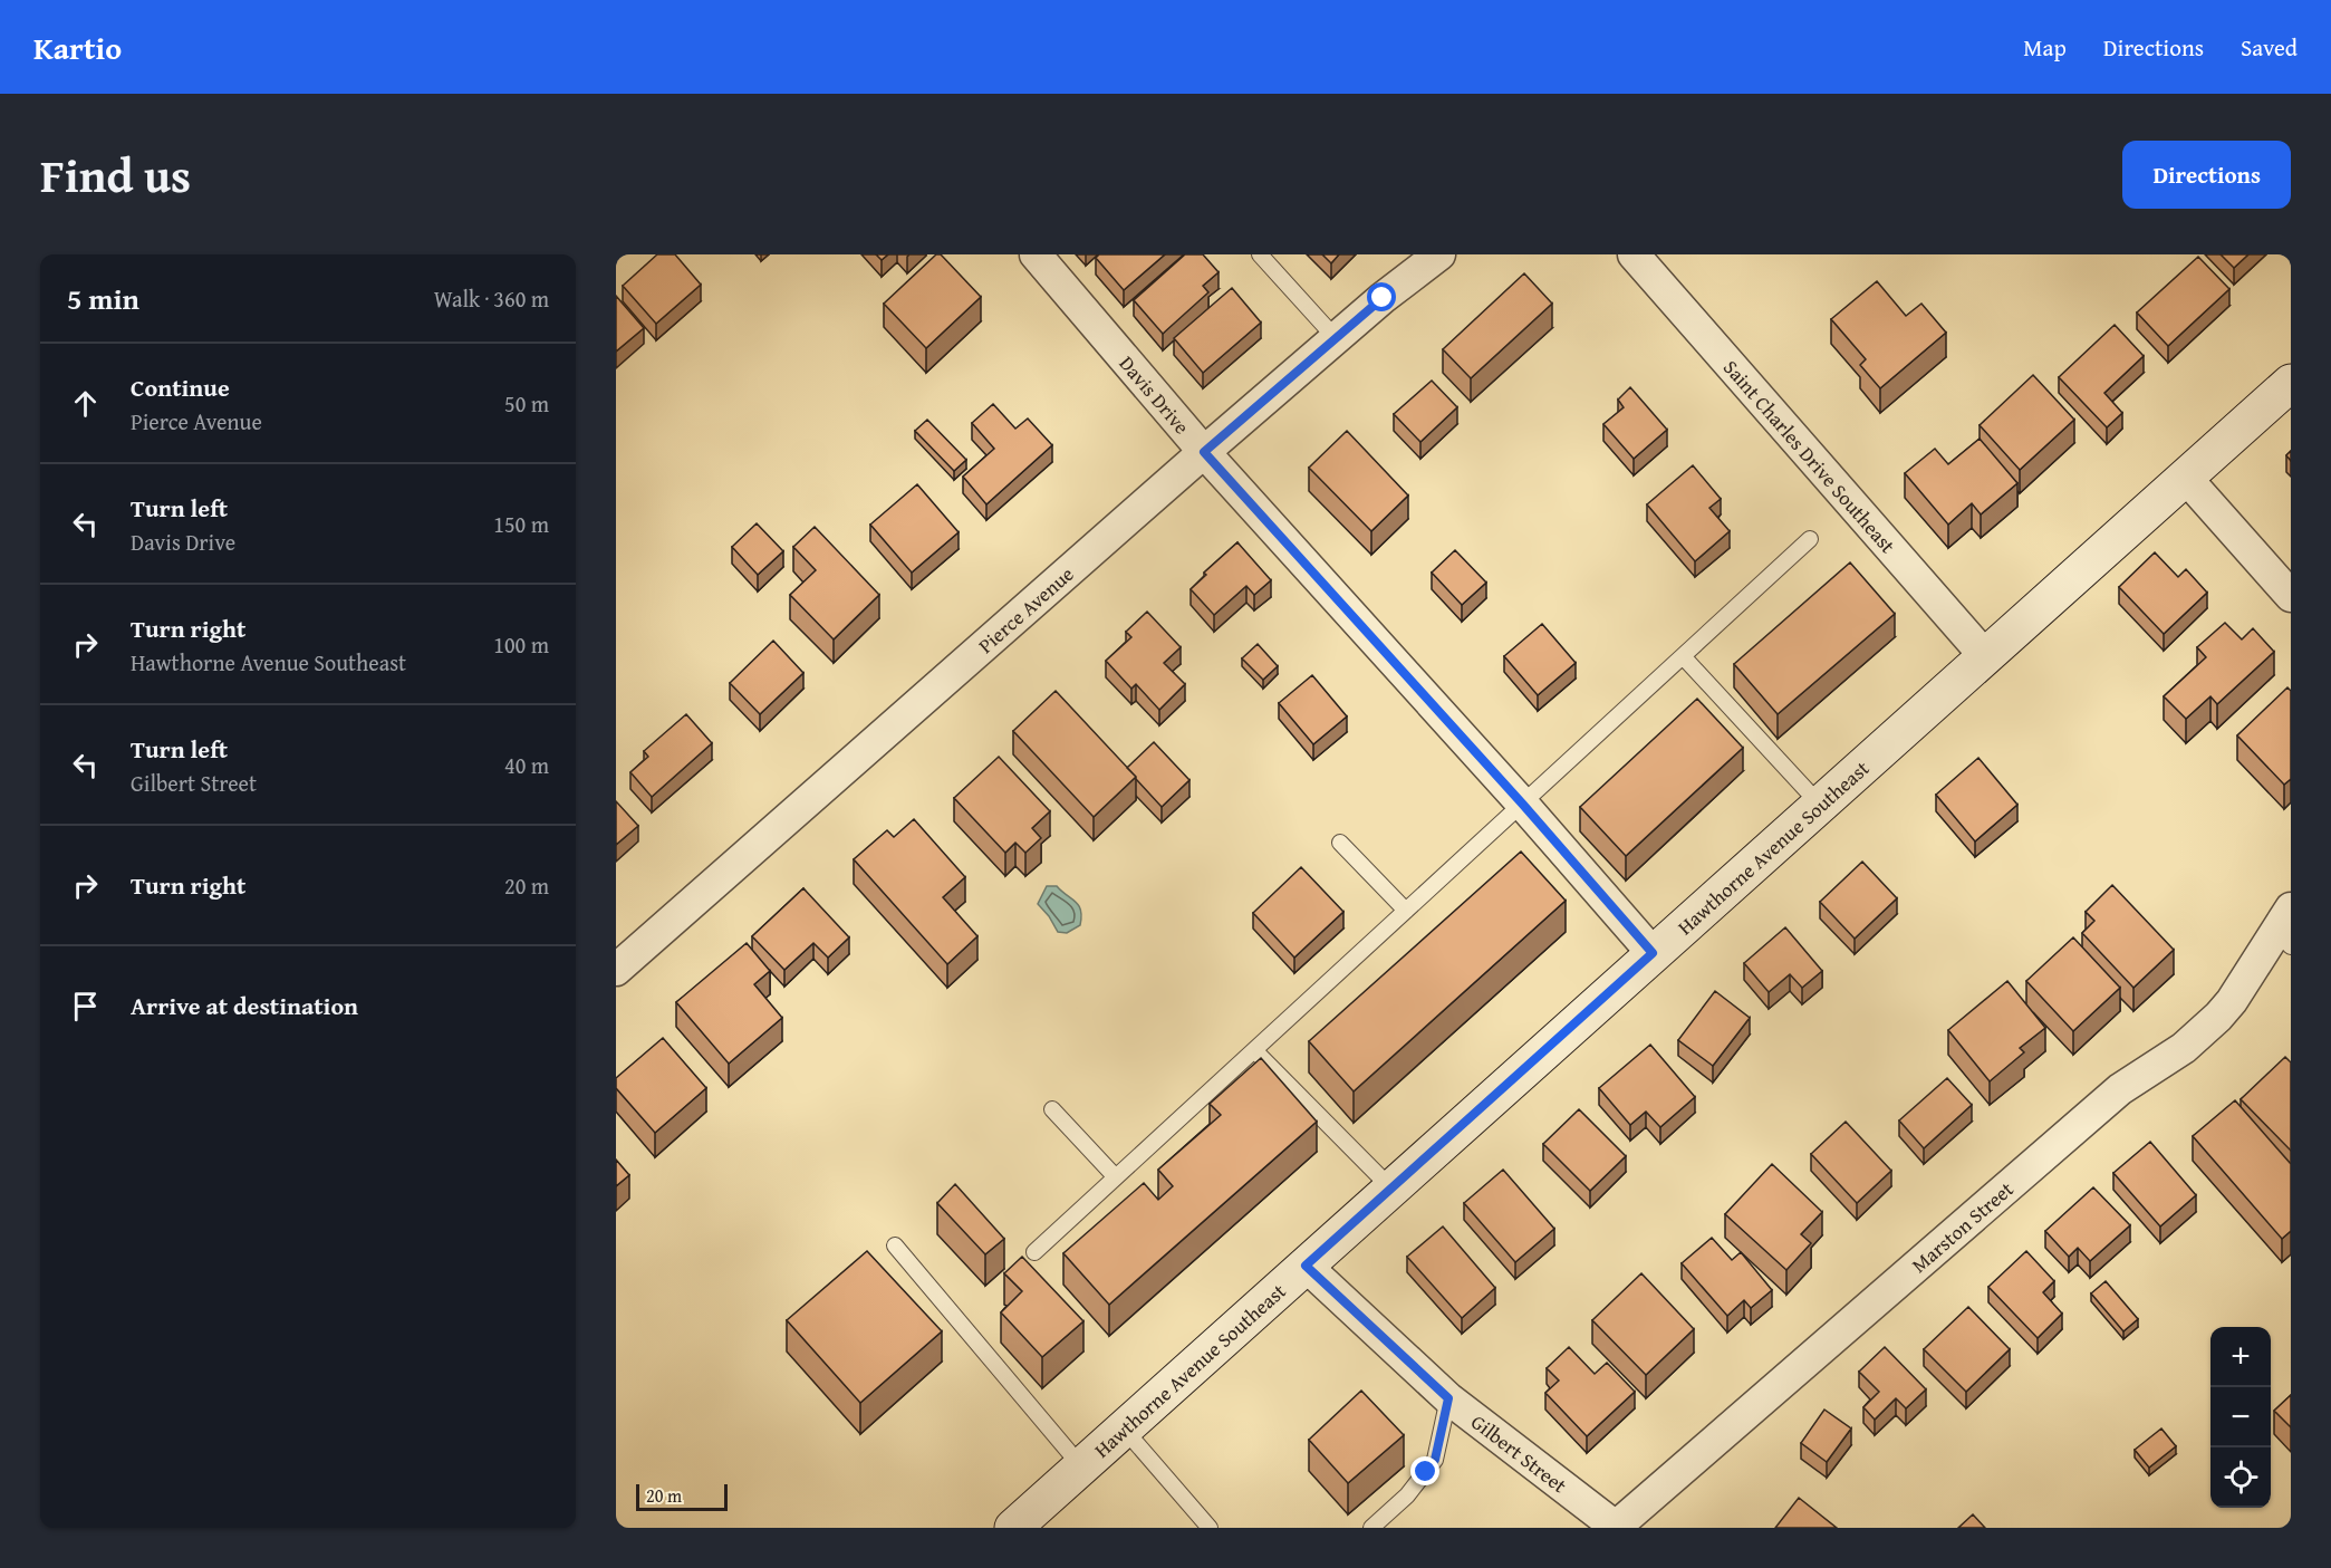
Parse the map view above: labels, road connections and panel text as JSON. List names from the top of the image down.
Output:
{
  "streets": {
    "street": [
      "Davis Drive",
      "Saint Charles Drive Southeast",
      "Pierce Avenue",
      "Hawthorne Avenue Southeast",
      "Marston Street",
      "Gilbert Street"
    ]
  },
  "crossings": [
    ["Davis Drive", "Pierce Avenue"],
    ["Davis Drive", "Hawthorne Avenue Southeast"],
    ["Saint Charles Drive Southeast", "Hawthorne Avenue Southeast"],
    ["Hawthorne Avenue Southeast", "Gilbert Street"],
    ["Marston Street", "Gilbert Street"]
  ],
  "scale_bar": "20 m",
  "page": {
    "header": "Kartio",
    "nav": ["Map", "Directions", "Saved"],
    "title": "Find us",
    "buttons": "Directions",
    "heading": ["5 min", "Walk · 360 m"],
    "list": [
      ["Continue", "Pierce Avenue", "50 m"],
      ["Turn left", "Davis Drive", "150 m"],
      ["Turn right", "Hawthorne Avenue Southeast", "100 m"],
      ["Turn left", "Gilbert Street", "40 m"],
      ["Turn right", "20 m"],
      "Arrive at destination"
    ],
    "map_buttons": ["+", "−"],
    "scale": "20 m"
  }
}
